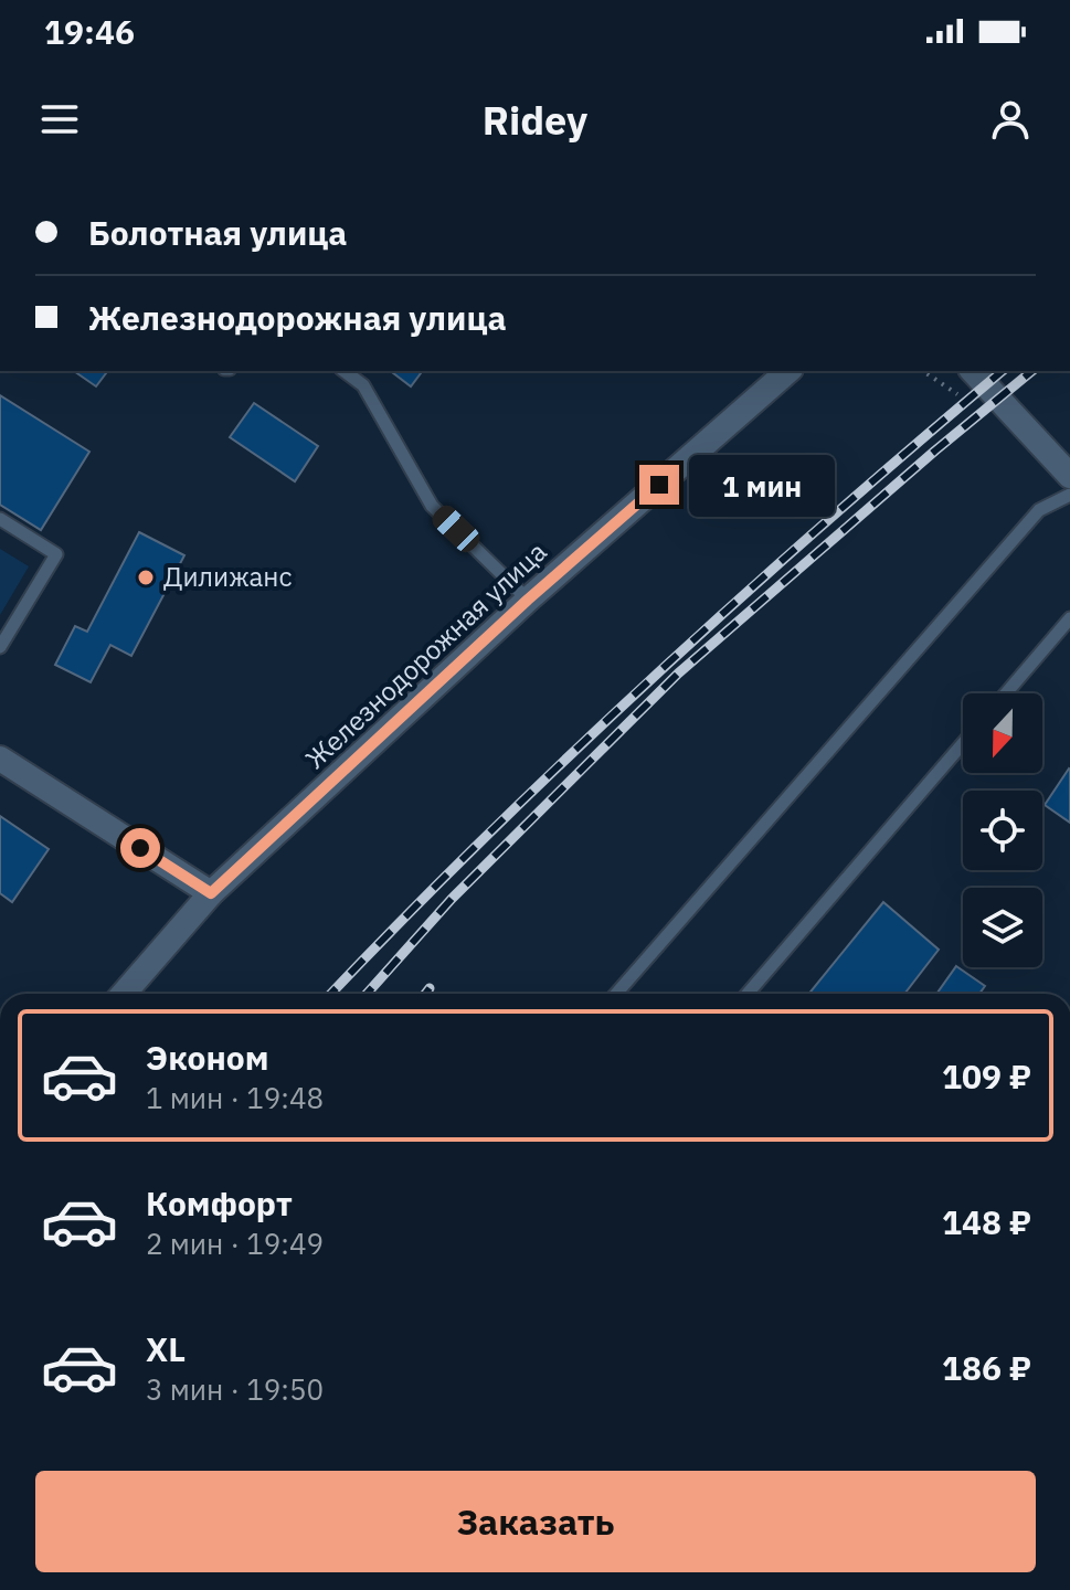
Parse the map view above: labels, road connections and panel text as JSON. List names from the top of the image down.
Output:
{
  "streets": {
    "street": ["Железнодорожная улица"]
  },
  "places": ["Дилижанс"],
  "north": "bottom",
  "page": {
    "status": "19:46",
    "header": "Ridey",
    "banner": ["Болотная улица", "Железнодорожная улица"],
    "bubble": "1 мин",
    "list": [
      {
        "name": "Эконом",
        "note": "1 мин · 19:48",
        "value": "109 ₽"
      },
      {
        "name": "Комфорт",
        "note": "2 мин · 19:49",
        "value": "148 ₽"
      },
      {
        "name": "XL",
        "note": "3 мин · 19:50",
        "value": "186 ₽"
      }
    ],
    "buttons": "Заказать"
  }
}
